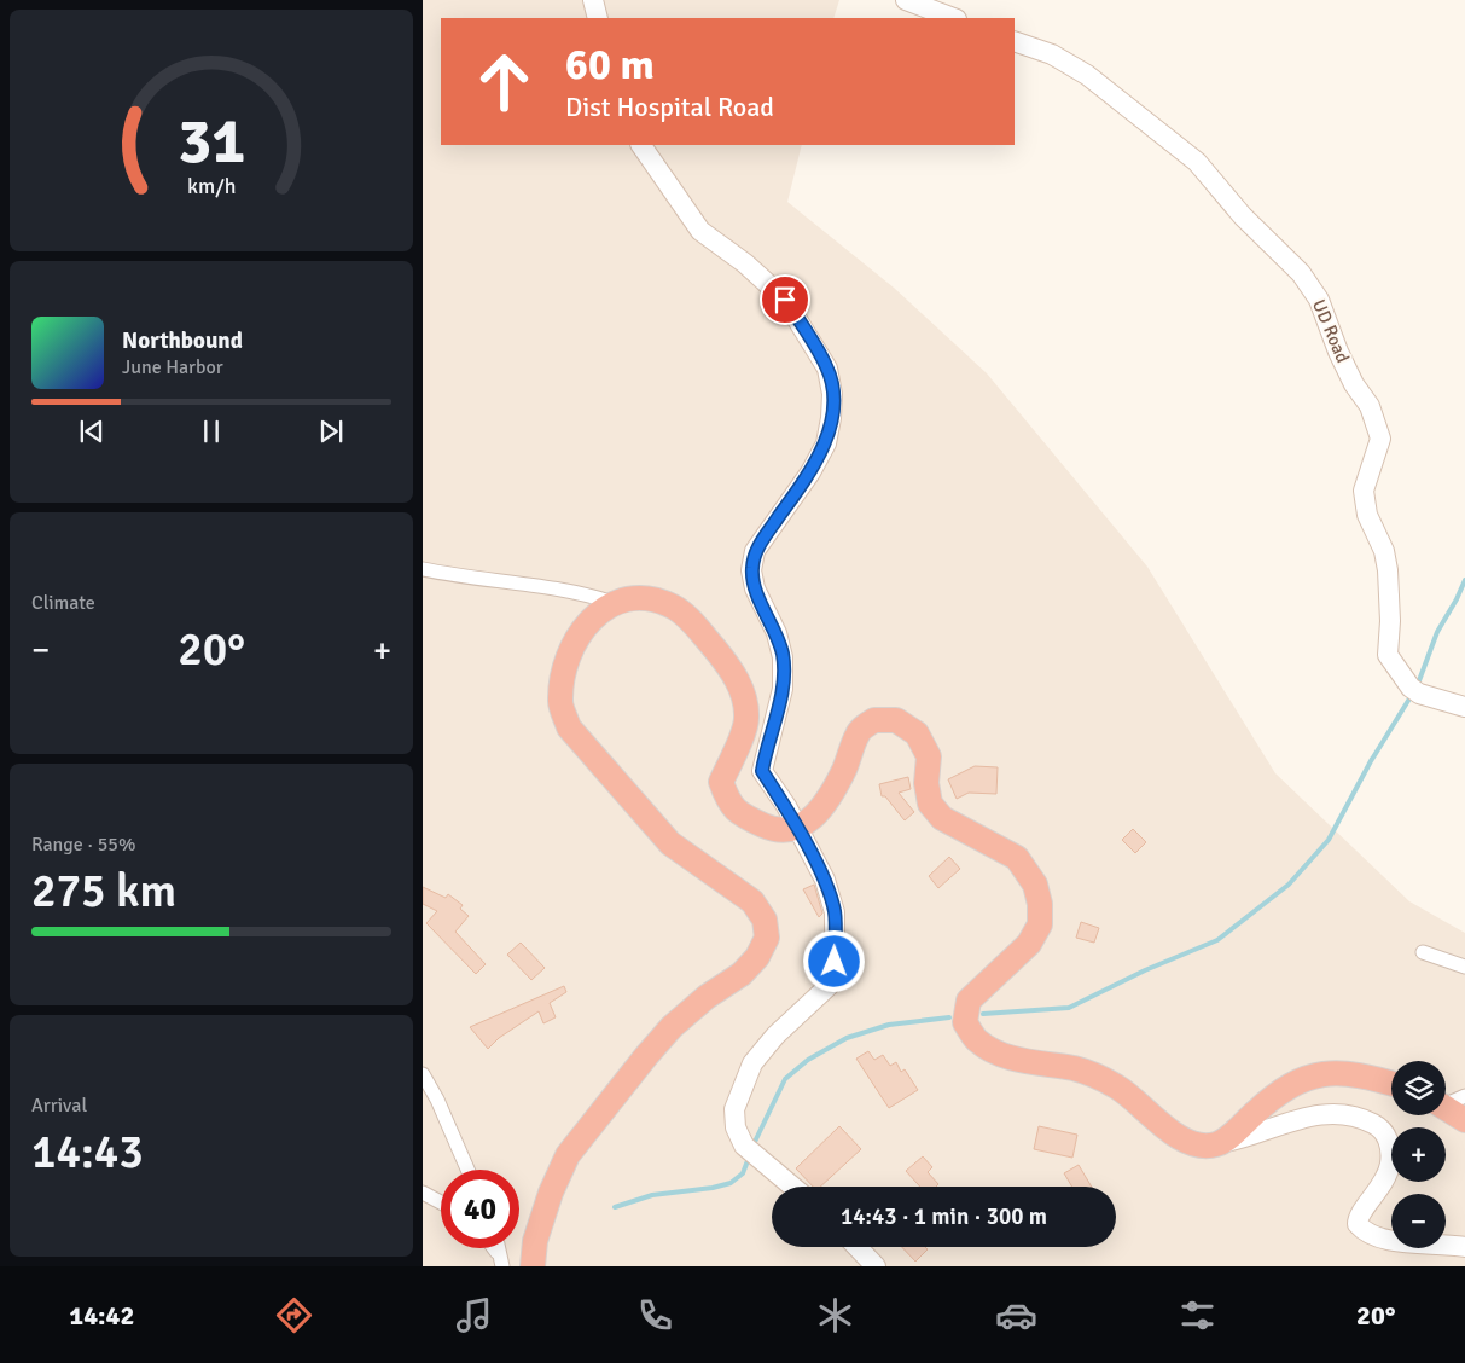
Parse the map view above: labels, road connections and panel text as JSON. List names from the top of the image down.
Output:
{
  "streets": {
    "street": ["UD Road"]
  },
  "page": {
    "turn": ["60 m", "Dist Hospital Road"],
    "song": ["Northbound", "June Harbor"],
    "tile": [
      "Climate",
      ["Range · 55%", "275 km"],
      ["Arrival", "14:43"]
    ],
    "heat": ["−", "20°", "+"],
    "map_buttons": ["+", "−"],
    "limit": "40",
    "trip": "14:43 · 1 min · 300 m",
    "tabs": ["14:42", "20°"],
    "gauge": ["31", "km/h"]
  }
}
